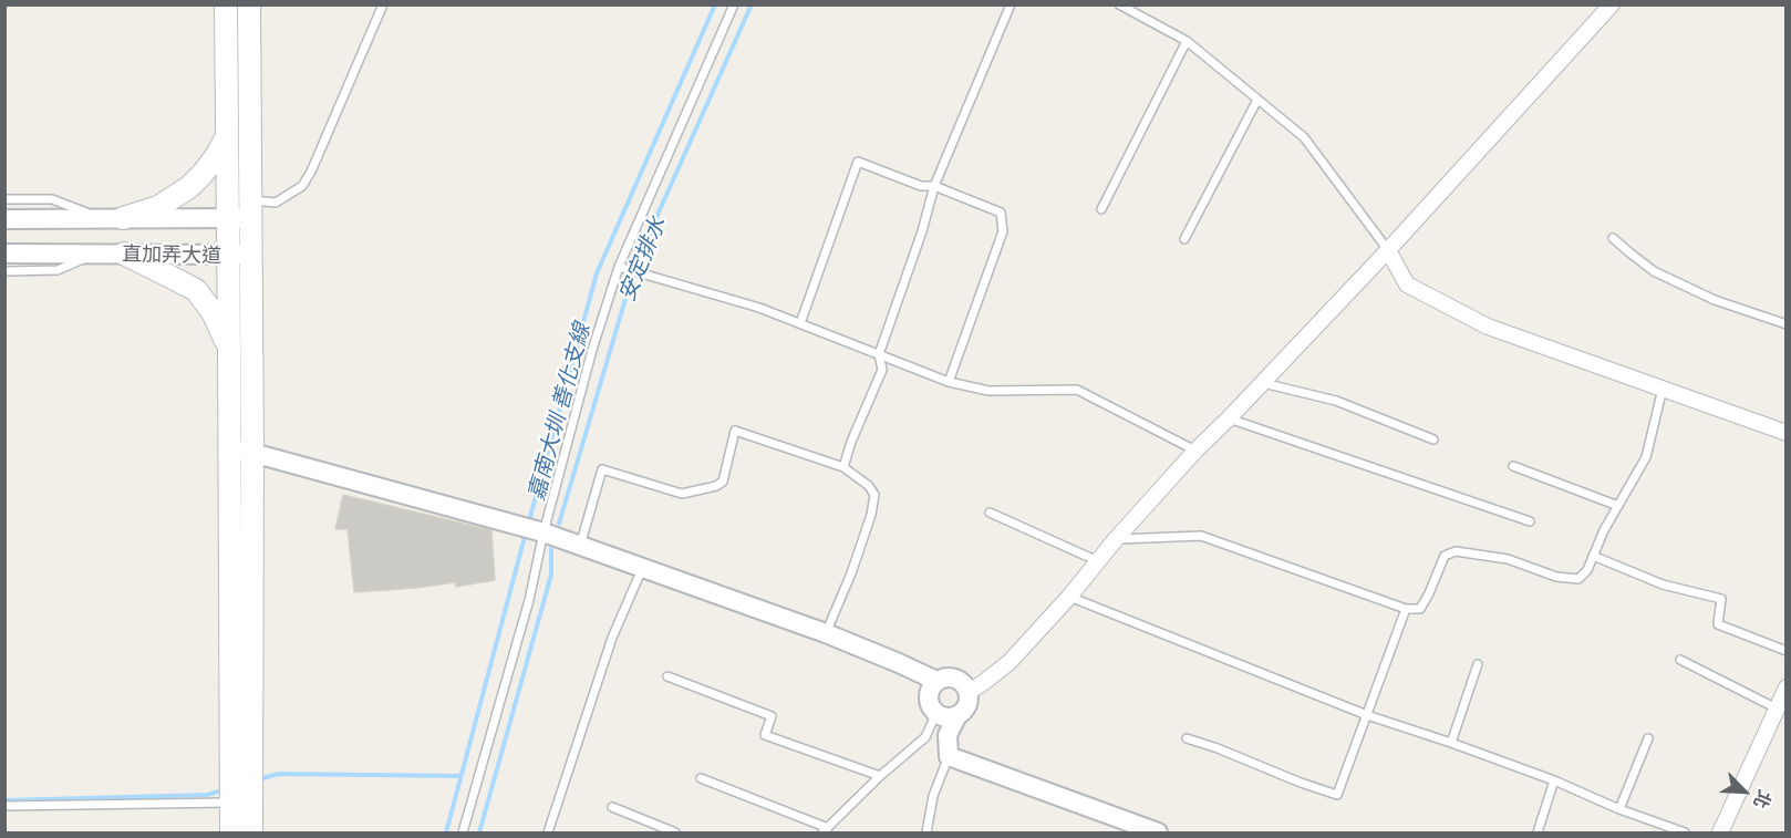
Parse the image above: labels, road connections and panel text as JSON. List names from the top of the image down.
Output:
{
  "streets": {
    "street": ["直加弄大道"]
  },
  "water": ["安定排水", "嘉南大圳 善化支線"],
  "north": "bottom right"
}
